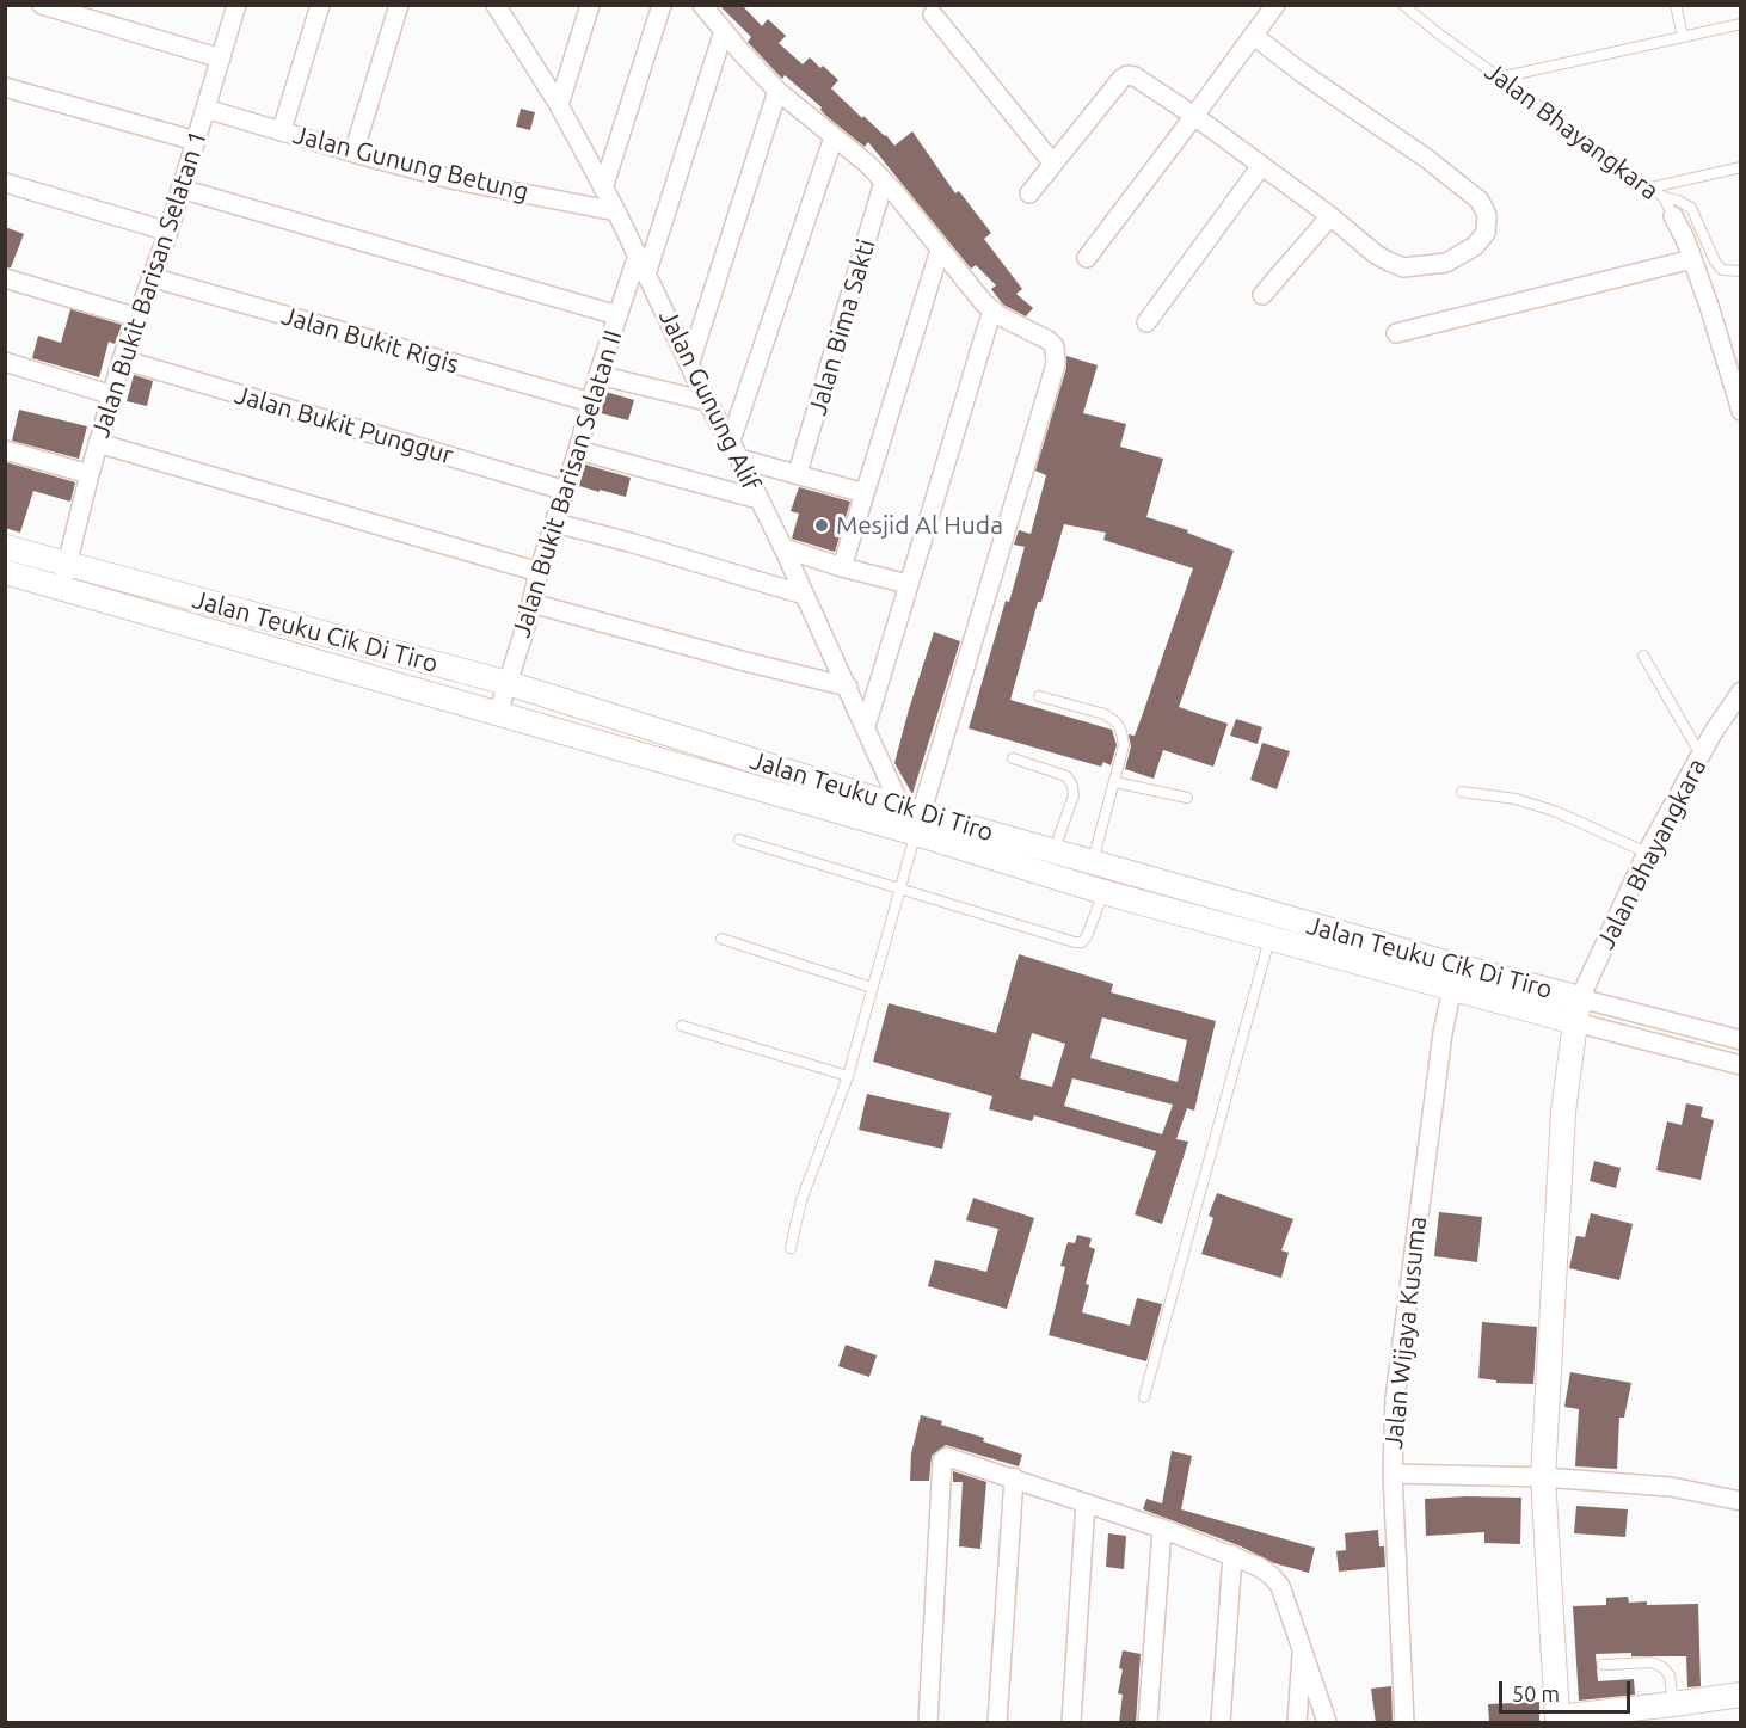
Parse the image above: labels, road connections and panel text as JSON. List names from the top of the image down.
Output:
{
  "streets": {
    "street": [
      "Jalan Bhayangkara",
      "Jalan Gunung Betung",
      "Jalan Bukit Barisan Selatan 1",
      "Jalan Bima Sakti",
      "Jalan Bukit Rigis",
      "Jalan Gunung Alif",
      "Jalan Bukit Punggur",
      "Jalan Bukit Barisan Selatan II",
      "Jalan Teuku Cik Di Tiro",
      "Jalan Wijaya Kusuma"
    ]
  },
  "crossings": [
    ["Jalan Bhayangkara", "Jalan Teuku Cik Di Tiro"],
    ["Jalan Gunung Betung", "Jalan Bukit Barisan Selatan 1"],
    ["Jalan Gunung Betung", "Jalan Gunung Alif"],
    ["Jalan Bukit Barisan Selatan 1", "Jalan Bukit Rigis"],
    ["Jalan Bukit Barisan Selatan 1", "Jalan Bukit Punggur"],
    ["Jalan Bukit Barisan Selatan 1", "Jalan Teuku Cik Di Tiro"],
    ["Jalan Bukit Rigis", "Jalan Bukit Barisan Selatan II"],
    ["Jalan Gunung Alif", "Jalan Bukit Barisan Selatan II"],
    ["Jalan Gunung Alif", "Jalan Teuku Cik Di Tiro"],
    ["Jalan Bukit Punggur", "Jalan Bukit Barisan Selatan II"],
    ["Jalan Bukit Barisan Selatan II", "Jalan Teuku Cik Di Tiro"],
    ["Jalan Teuku Cik Di Tiro", "Jalan Wijaya Kusuma"]
  ],
  "places": ["Mesjid Al Huda"],
  "scale_bar": "50 m"
}
